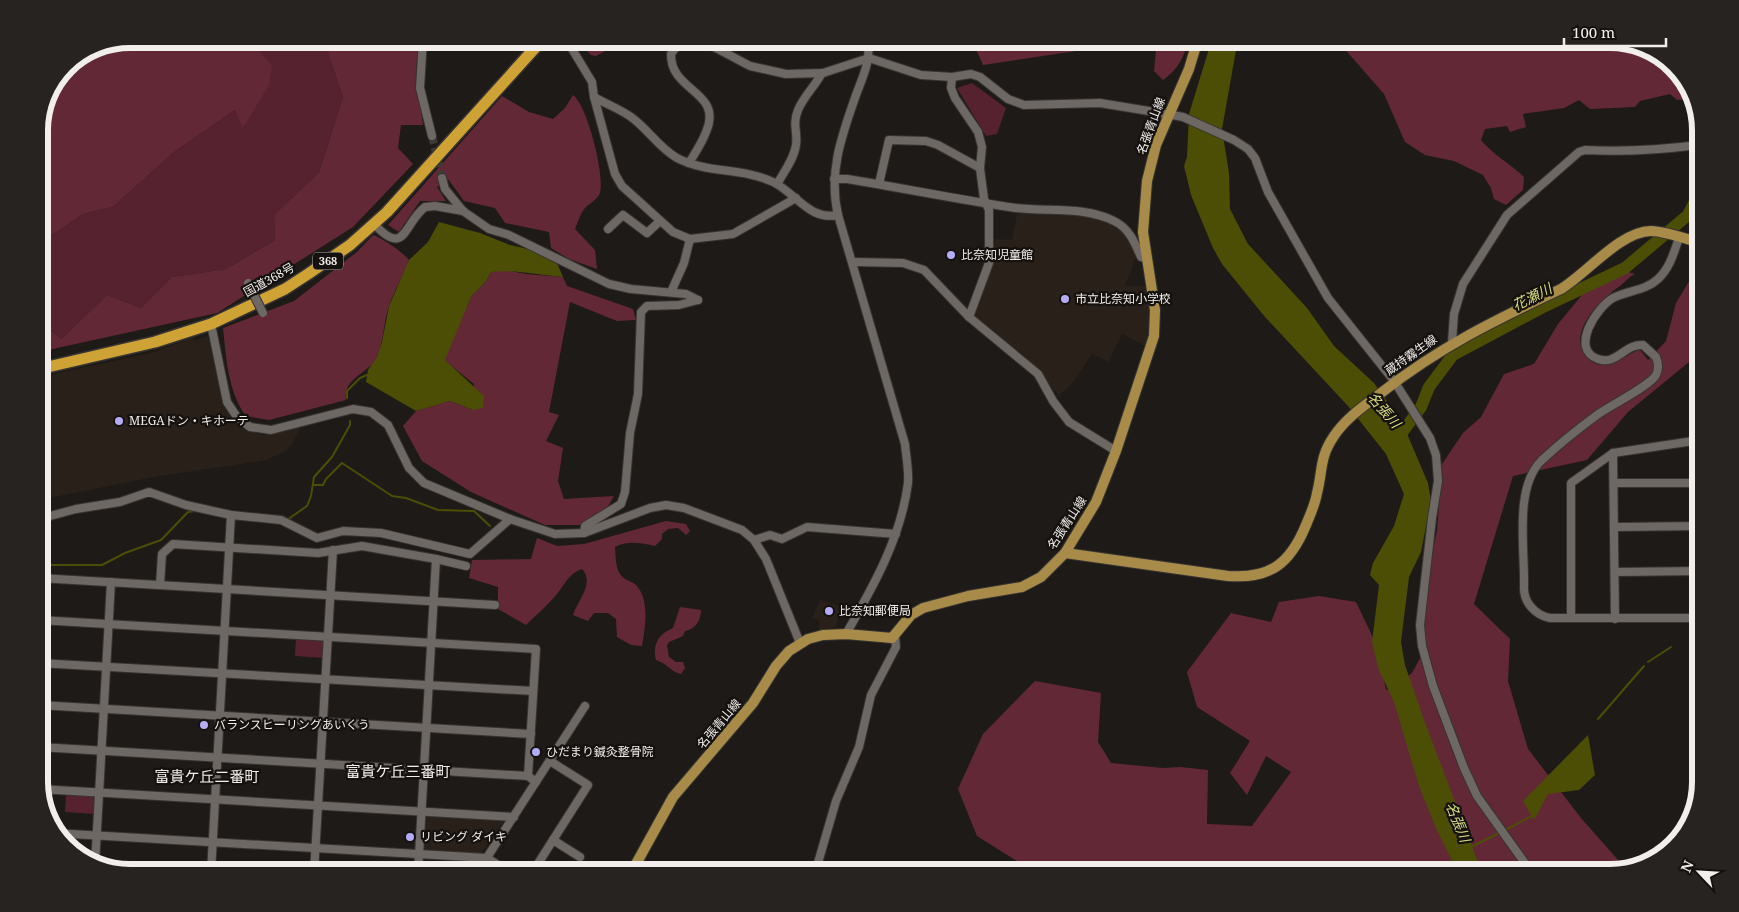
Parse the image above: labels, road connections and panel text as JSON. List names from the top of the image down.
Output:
{
  "streets": {
    "highway": ["368", "国道368号"],
    "main road": ["名張青山線", "蔵持霧生線"]
  },
  "crossings": [
    ["名張青山線", "蔵持霧生線"]
  ],
  "districts": ["富貴ケ丘三番町", "富貴ケ丘二番町"],
  "water": ["花瀬川", "名張川"],
  "places": [
    "比奈知児童館",
    "市立比奈知小学校",
    "MEGAドン・キホーテ",
    "比奈知郵便局",
    "バランスヒーリングあいくう",
    "ひだまり鍼灸整骨院",
    "リビング ダイキ"
  ],
  "scale_bar": "100 m",
  "north": "top left"
}
